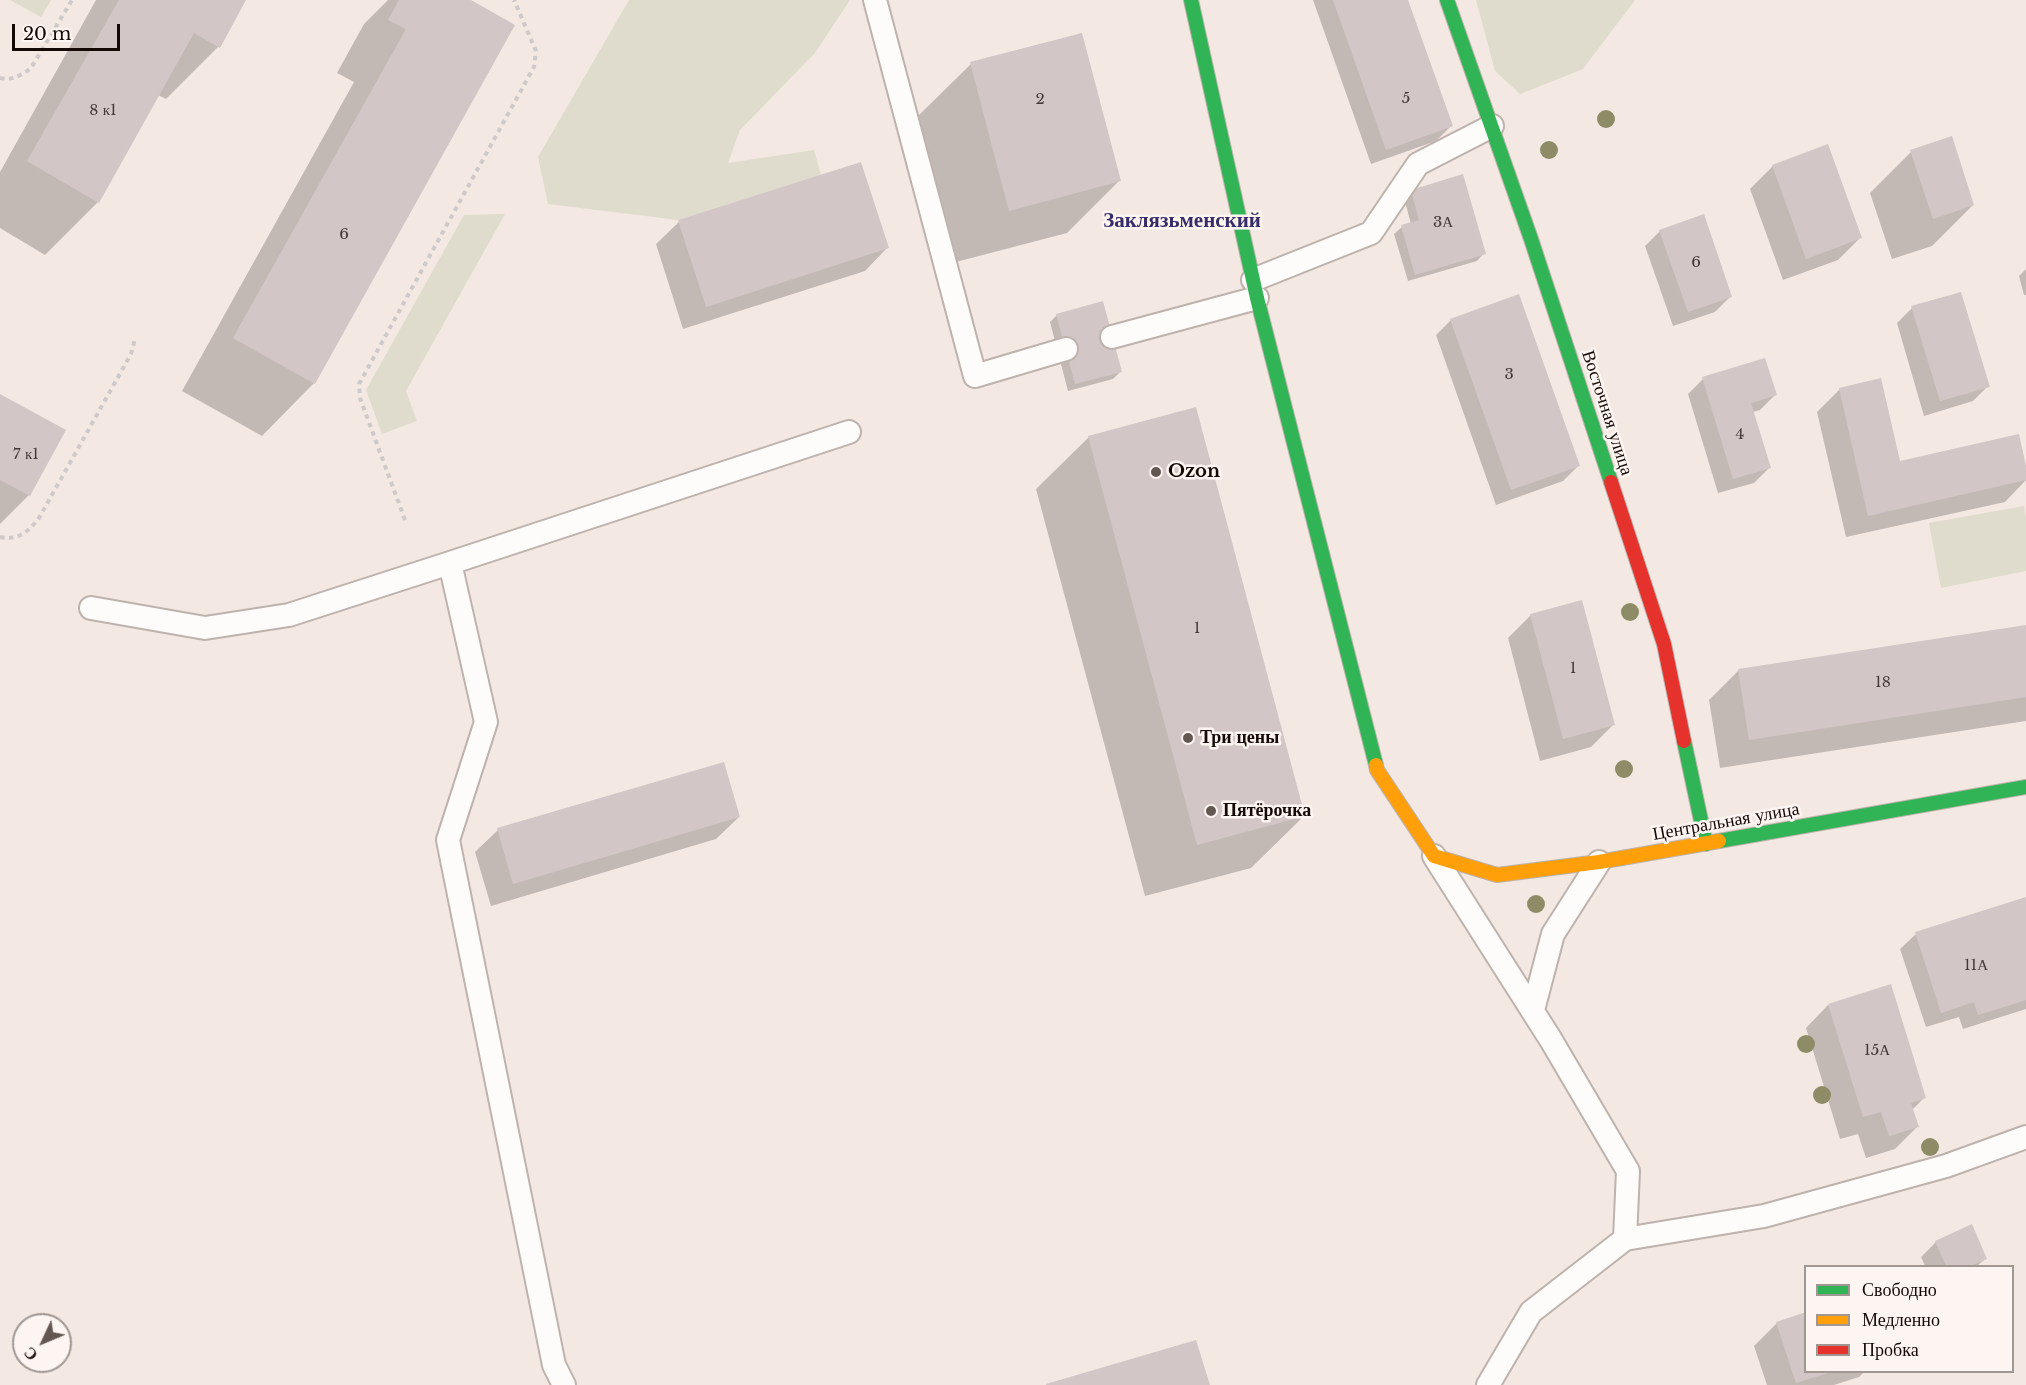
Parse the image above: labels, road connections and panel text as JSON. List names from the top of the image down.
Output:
{
  "streets": {
    "street": ["Восточная улица", "Центральная улица"]
  },
  "crossings": [
    ["Восточная улица", "Центральная улица"]
  ],
  "districts": ["Заклязьменский"],
  "places": ["Ozon", "Три цены", "Пятёрочка"],
  "house_numbers": [
    "5",
    "2",
    "8 к1",
    "3А",
    "6",
    "6",
    "3",
    "4",
    "7 к1",
    "1",
    "1",
    "18",
    "11А",
    "15А"
  ],
  "legend": ["Свободно", "Медленно", "Пробка"],
  "scale_bar": "20 m",
  "north": "bottom left"
}
